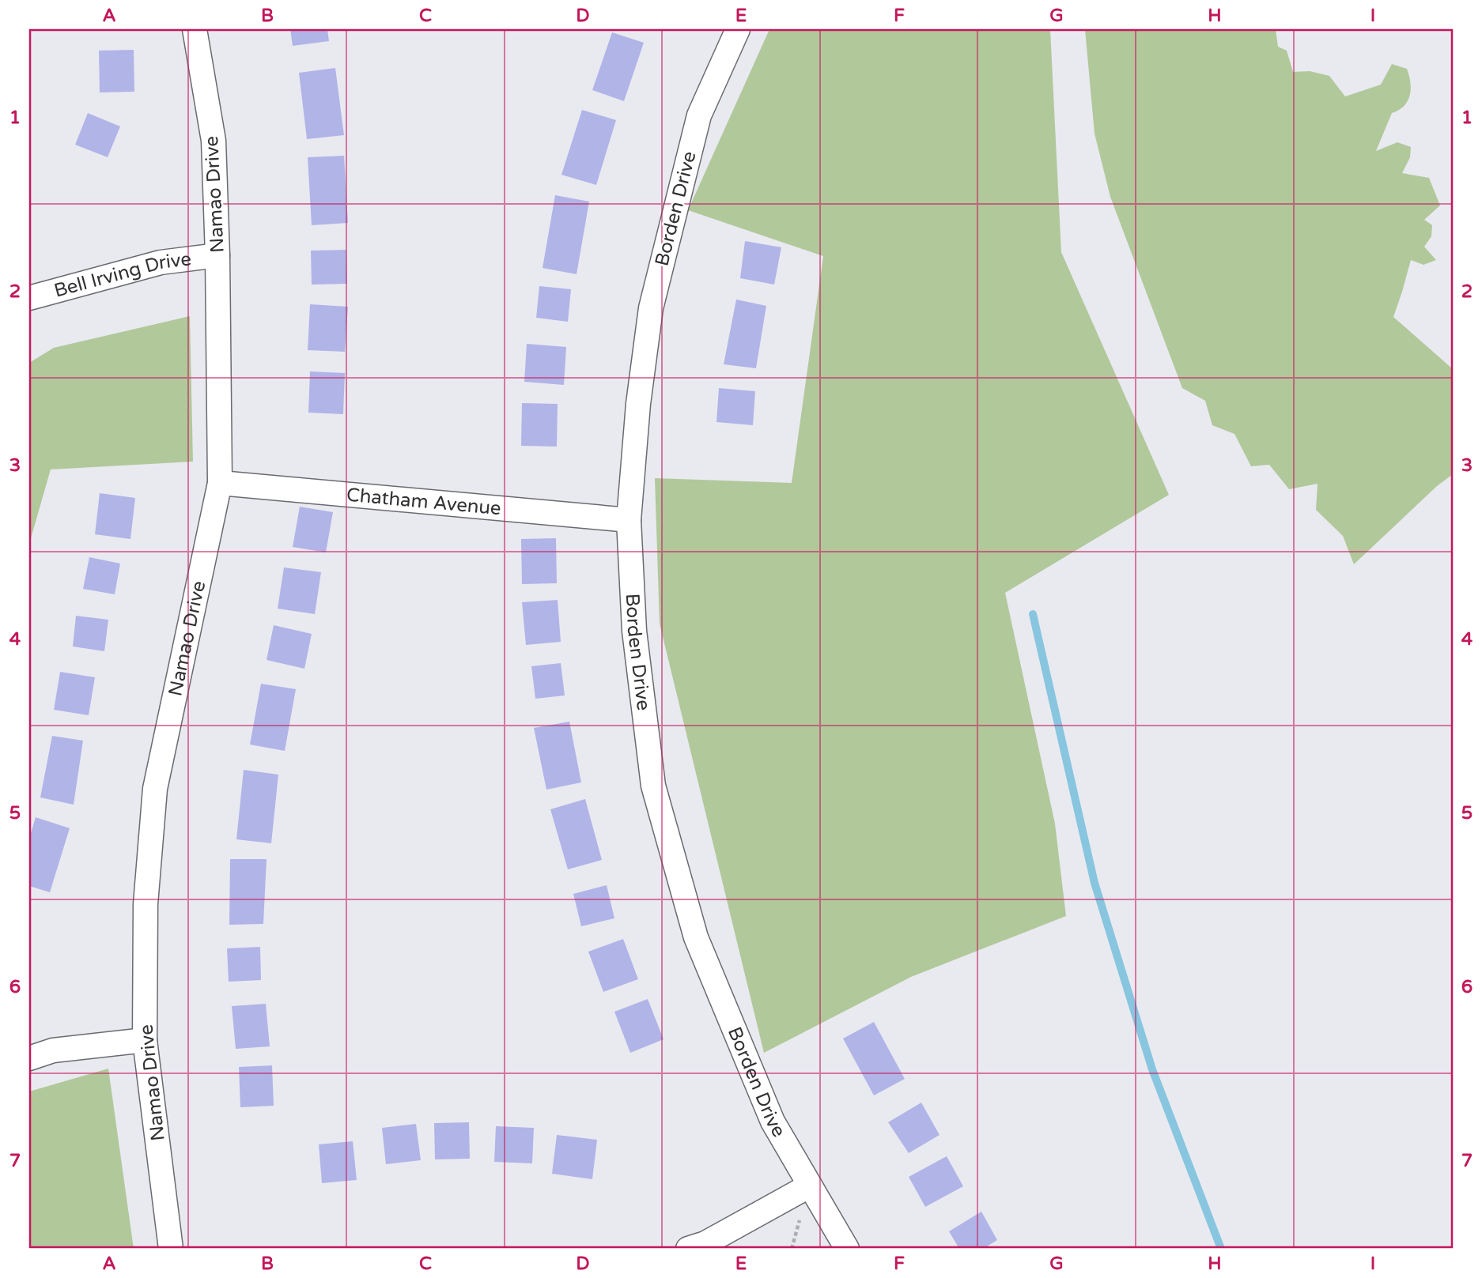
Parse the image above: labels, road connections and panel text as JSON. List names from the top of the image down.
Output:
{
  "streets": {
    "street": [
      "Namao Drive",
      "Borden Drive",
      "Bell Irving Drive",
      "Chatham Avenue"
    ]
  },
  "crossings": [
    ["Namao Drive", "Bell Irving Drive"],
    ["Namao Drive", "Chatham Avenue"],
    ["Borden Drive", "Chatham Avenue"]
  ],
  "grid": {
    "columns": [
      "A",
      "B",
      "C",
      "D",
      "E",
      "F",
      "G",
      "H",
      "I"
    ],
    "rows": [
      "1",
      "2",
      "3",
      "4",
      "5",
      "6",
      "7"
    ]
  }
}
